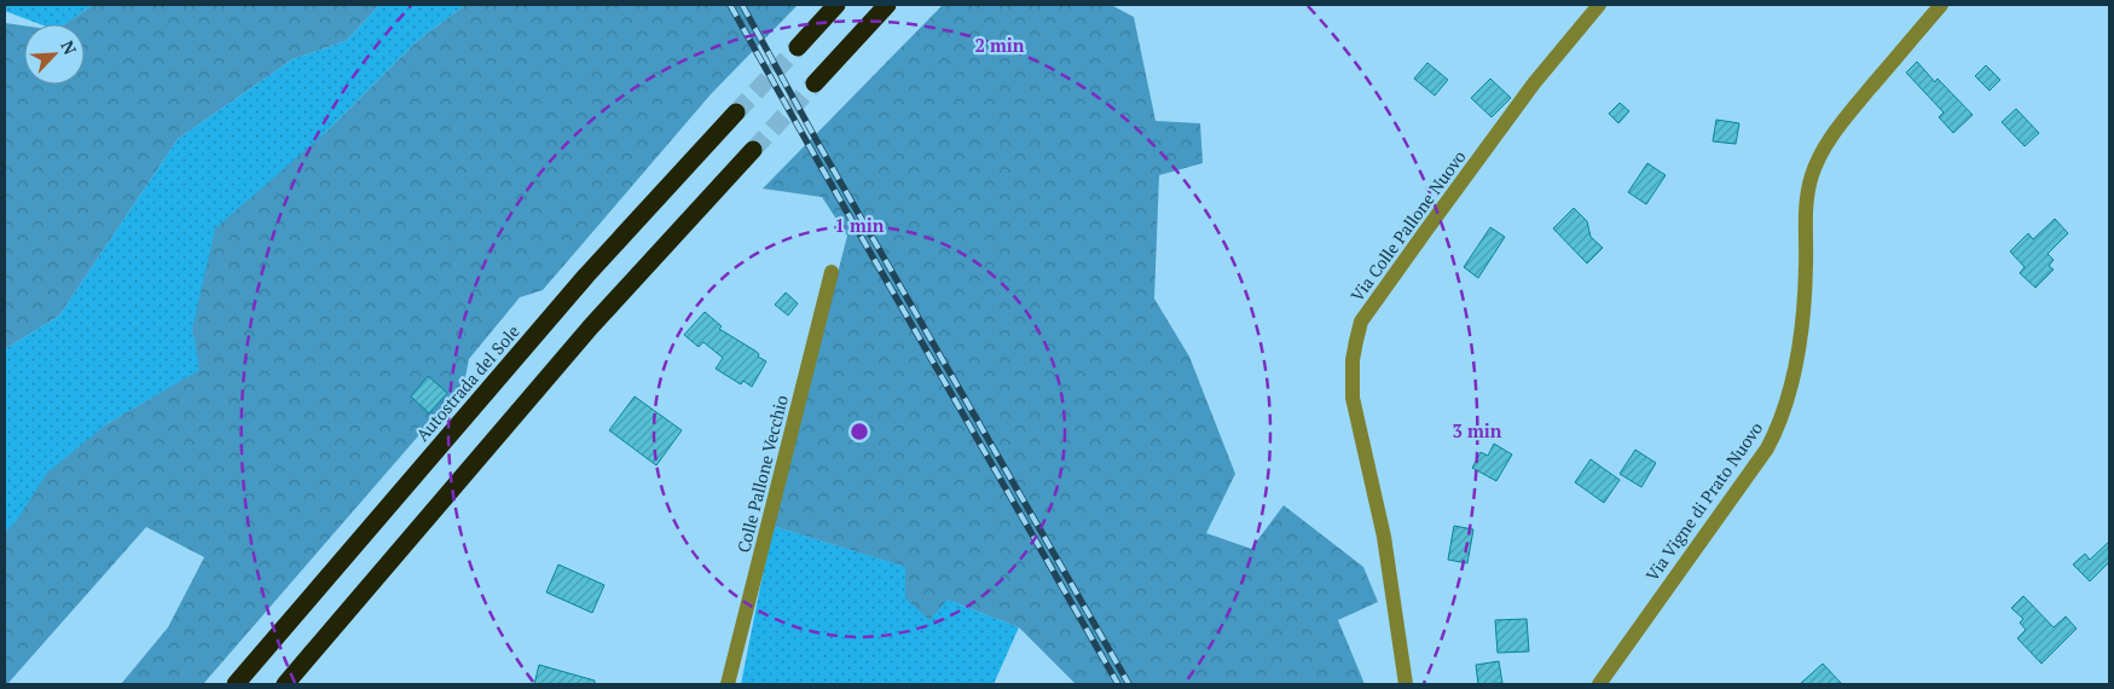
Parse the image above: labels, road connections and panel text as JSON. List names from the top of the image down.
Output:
{
  "streets": {
    "highway": ["Autostrada del Sole"],
    "street": ["Via Colle Pallone Nuovo", "Colle Pallone Vecchio", "Via Vigne di Prato Nuovo"]
  },
  "north": "top right",
  "rings": ["2 min", "1 min", "3 min"]
}
